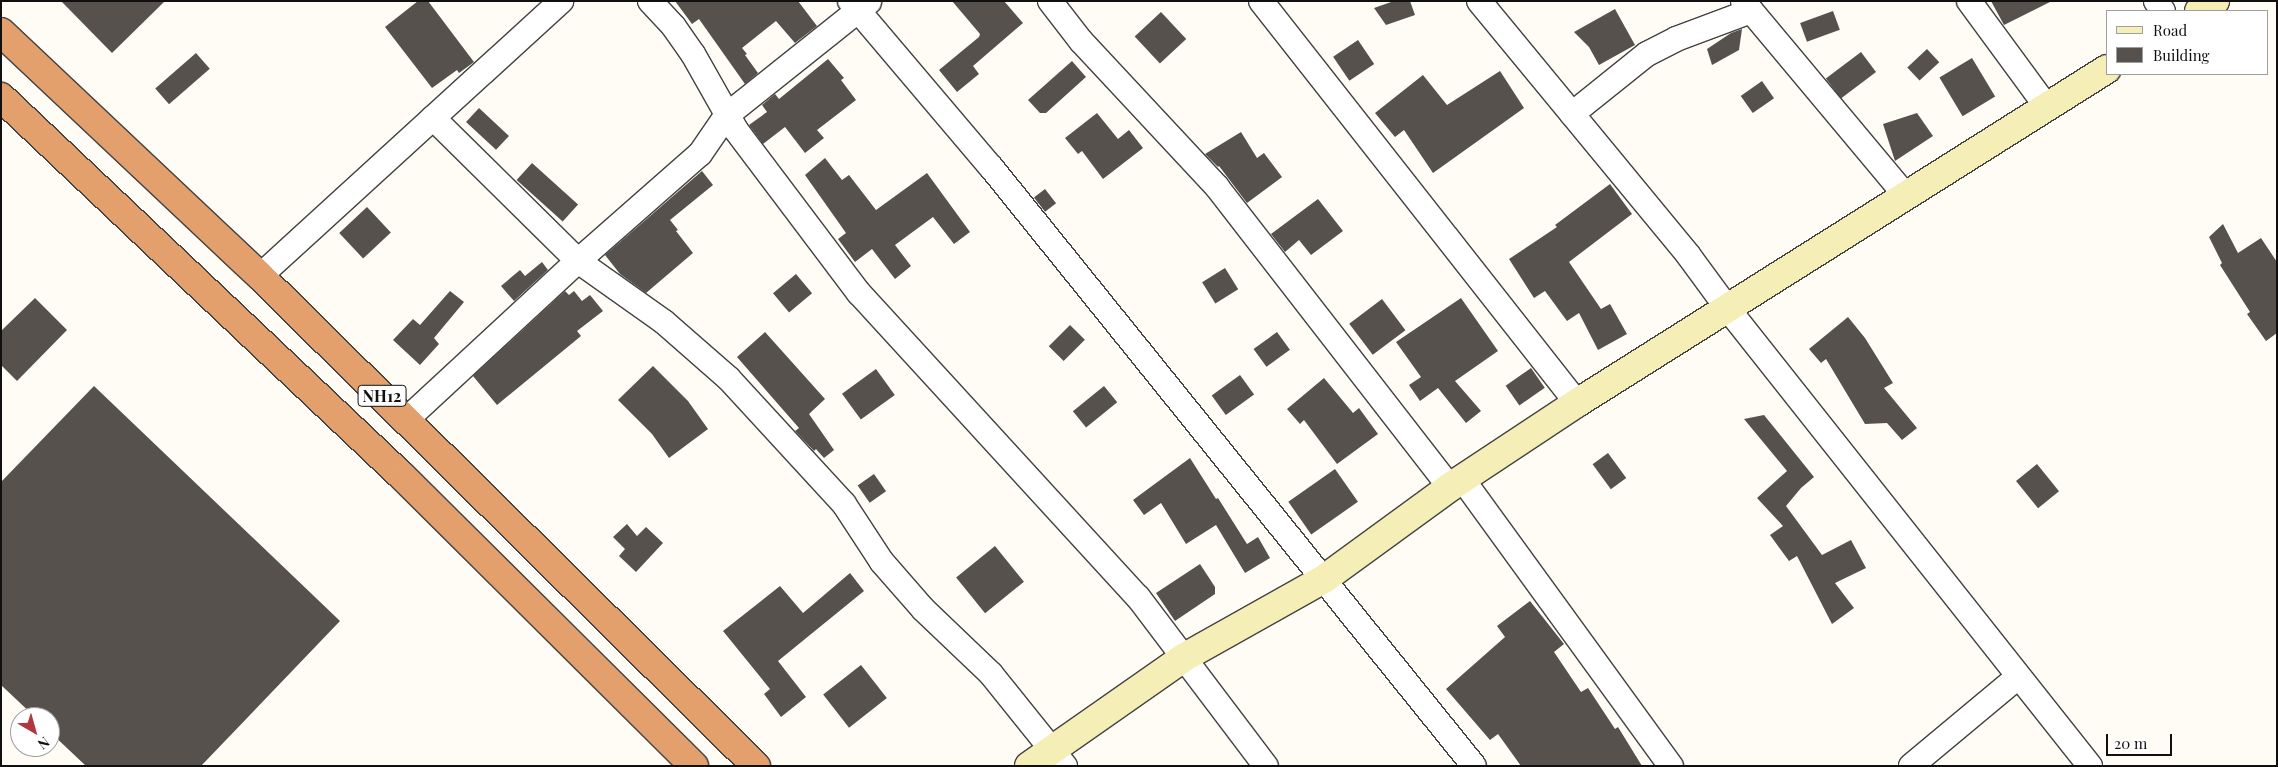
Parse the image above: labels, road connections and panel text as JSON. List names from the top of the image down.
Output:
{
  "streets": {
    "highway": ["NH12"]
  },
  "legend": ["Road", "Building"],
  "scale_bar": "20 m",
  "north": "bottom right"
}
